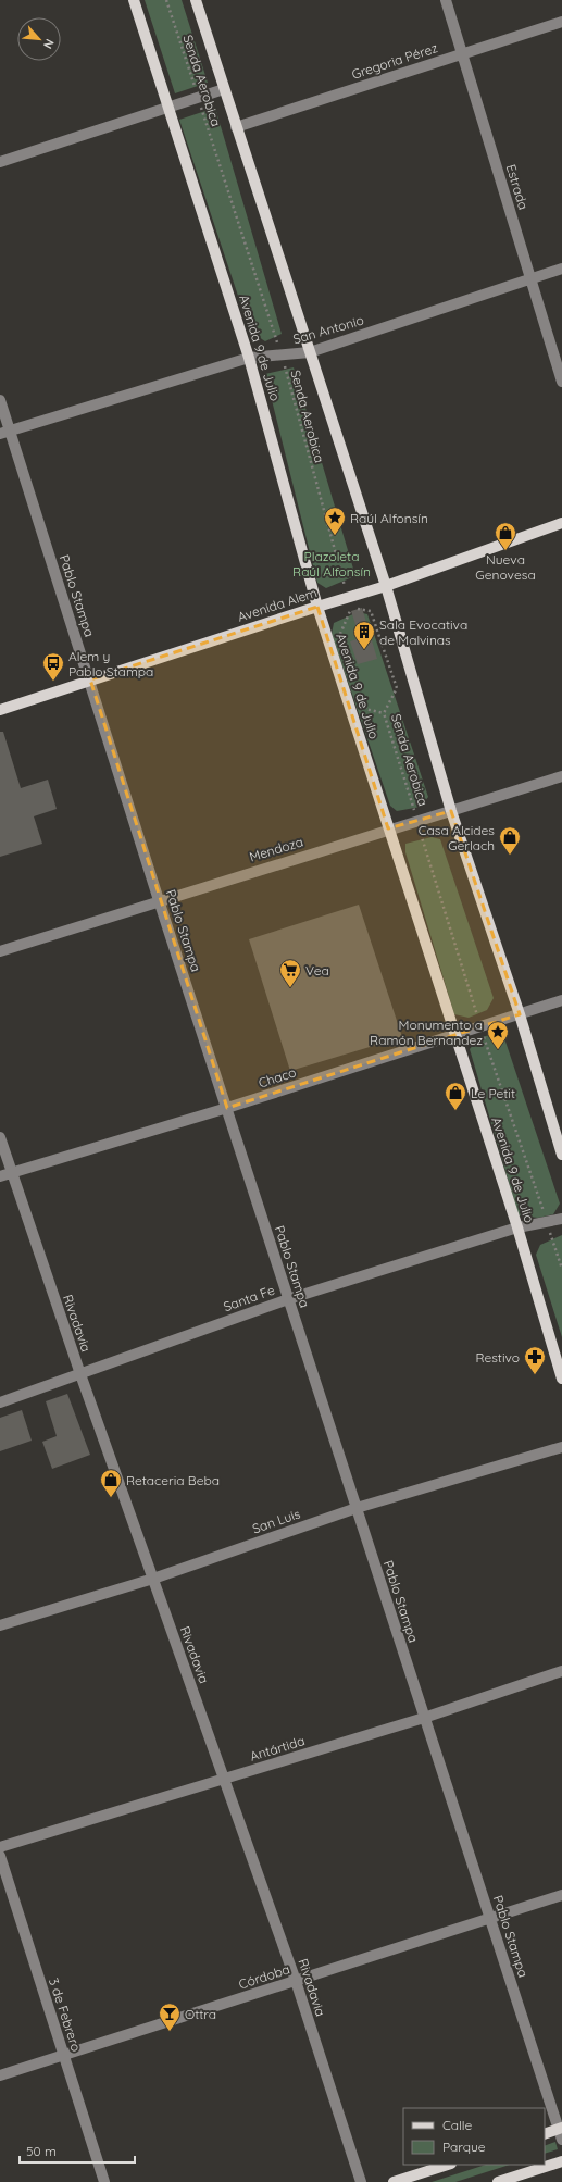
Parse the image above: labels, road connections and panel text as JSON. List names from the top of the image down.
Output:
{
  "streets": {
    "main road": ["Avenida 9 de Julio", "Avenida Alem"],
    "street": [
      "Gregoria Pérez",
      "Estrada",
      "San Antonio",
      "Pablo Stampa",
      "Mendoza",
      "Chaco",
      "Santa Fe",
      "Rivadavia",
      "San Luis",
      "Antártida",
      "Córdoba",
      "3 de Febrero"
    ],
    "path": ["Senda Aerobica"]
  },
  "crossings": [
    ["Gregoria Pérez", "Estrada"],
    ["Senda Aerobica", "San Antonio"],
    ["Senda Aerobica", "Avenida Alem"],
    ["Senda Aerobica", "Mendoza"],
    ["Senda Aerobica", "Chaco"],
    ["Senda Aerobica", "Santa Fe"],
    ["Estrada", "San Antonio"],
    ["San Antonio", "Avenida 9 de Julio"],
    ["San Antonio", "Pablo Stampa"],
    ["Avenida 9 de Julio", "Avenida Alem"],
    ["Avenida 9 de Julio", "Mendoza"],
    ["Avenida 9 de Julio", "Chaco"],
    ["Avenida 9 de Julio", "Santa Fe"],
    ["Pablo Stampa", "Avenida Alem"],
    ["Pablo Stampa", "Mendoza"],
    ["Pablo Stampa", "Chaco"],
    ["Pablo Stampa", "Santa Fe"],
    ["Pablo Stampa", "San Luis"],
    ["Pablo Stampa", "Antártida"],
    ["Pablo Stampa", "Córdoba"],
    ["Chaco", "Rivadavia"],
    ["Santa Fe", "Rivadavia"],
    ["Rivadavia", "San Luis"],
    ["Rivadavia", "Antártida"],
    ["Rivadavia", "Córdoba"],
    ["Córdoba", "3 de Febrero"]
  ],
  "parks": ["Plazoleta Raúl Alfonsín"],
  "places": {
    "place": ["Raúl Alfonsín", "Monumento a Ramón Bernandez"],
    "shop": [
      "Nueva Genovesa",
      "Casa Alcides Gerlach",
      "Le Petit",
      "Retaceria Beba"
    ],
    "building": ["Sala Evocativa de Malvinas"],
    "bus stop": ["Alem y Pablo Stampa"],
    "supermarket": ["Vea"],
    "pharmacy": ["Restivo"],
    "bar": ["Ottra"]
  },
  "legend": ["Calle", "Parque"],
  "scale_bar": "50 m",
  "north": "bottom right"
}
